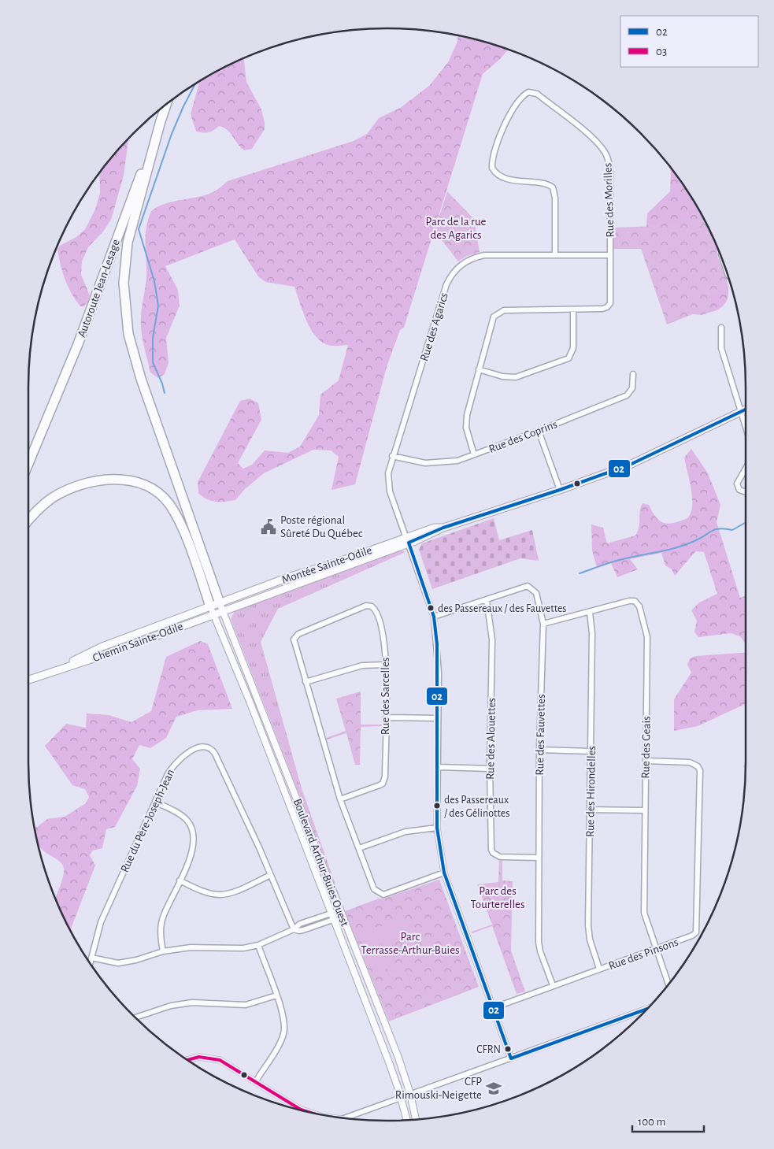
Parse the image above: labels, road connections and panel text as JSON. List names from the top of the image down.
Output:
{
  "streets": {
    "highway": ["Autoroute Jean-Lesage"],
    "main road": ["Montée Sainte-Odile", "Chemin Sainte-Odile"],
    "street": [
      "Rue des Morilles",
      "Rue des Agarics",
      "Rue des Coprins",
      "Rue des Sarcelles",
      "Rue des Fauvettes",
      "Rue des Alouettes",
      "Rue des Geais",
      "Rue des Hirondelles",
      "Rue du Père-Joseph-Jean",
      "Boulevard Arthur-Buies Ouest",
      "Rue des Pinsons"
    ]
  },
  "crossings": [
    ["Rue des Morilles", "Rue des Agarics"],
    ["Rue des Morilles", "Rue des Coprins"],
    ["Rue des Agarics", "Rue des Coprins"],
    ["Rue des Agarics", "Montée Sainte-Odile"],
    ["Rue des Agarics", "Rue des Sarcelles"],
    ["Rue des Agarics", "Rue des Fauvettes"],
    ["Rue des Agarics", "Rue des Pinsons"],
    ["Montée Sainte-Odile", "Chemin Sainte-Odile"],
    ["Montée Sainte-Odile", "Boulevard Arthur-Buies Ouest"],
    ["Chemin Sainte-Odile", "Boulevard Arthur-Buies Ouest"],
    ["Rue des Fauvettes", "Rue des Alouettes"],
    ["Rue des Fauvettes", "Rue des Geais"],
    ["Rue des Fauvettes", "Rue des Pinsons"],
    ["Rue des Geais", "Rue des Hirondelles"],
    ["Rue des Geais", "Rue des Pinsons"],
    ["Rue des Hirondelles", "Rue des Pinsons"]
  ],
  "parks": ["Parc de la rue des Agarics", "Parc des Tourterelles", "Parc Terrasse-Arthur-Buies"],
  "places": {
    "public building": ["Poste régional Sûreté Du Québec"],
    "other": ["des Passereaux / des Fauvettes", "des Passereaux / des Gélinottes", "CFRN"],
    "school or university": ["CFP Rimouski-Neigette"]
  },
  "lines": ["transit line 02", "transit line 03"],
  "legend": ["02", "03"],
  "scale_bar": "100 m"
}
